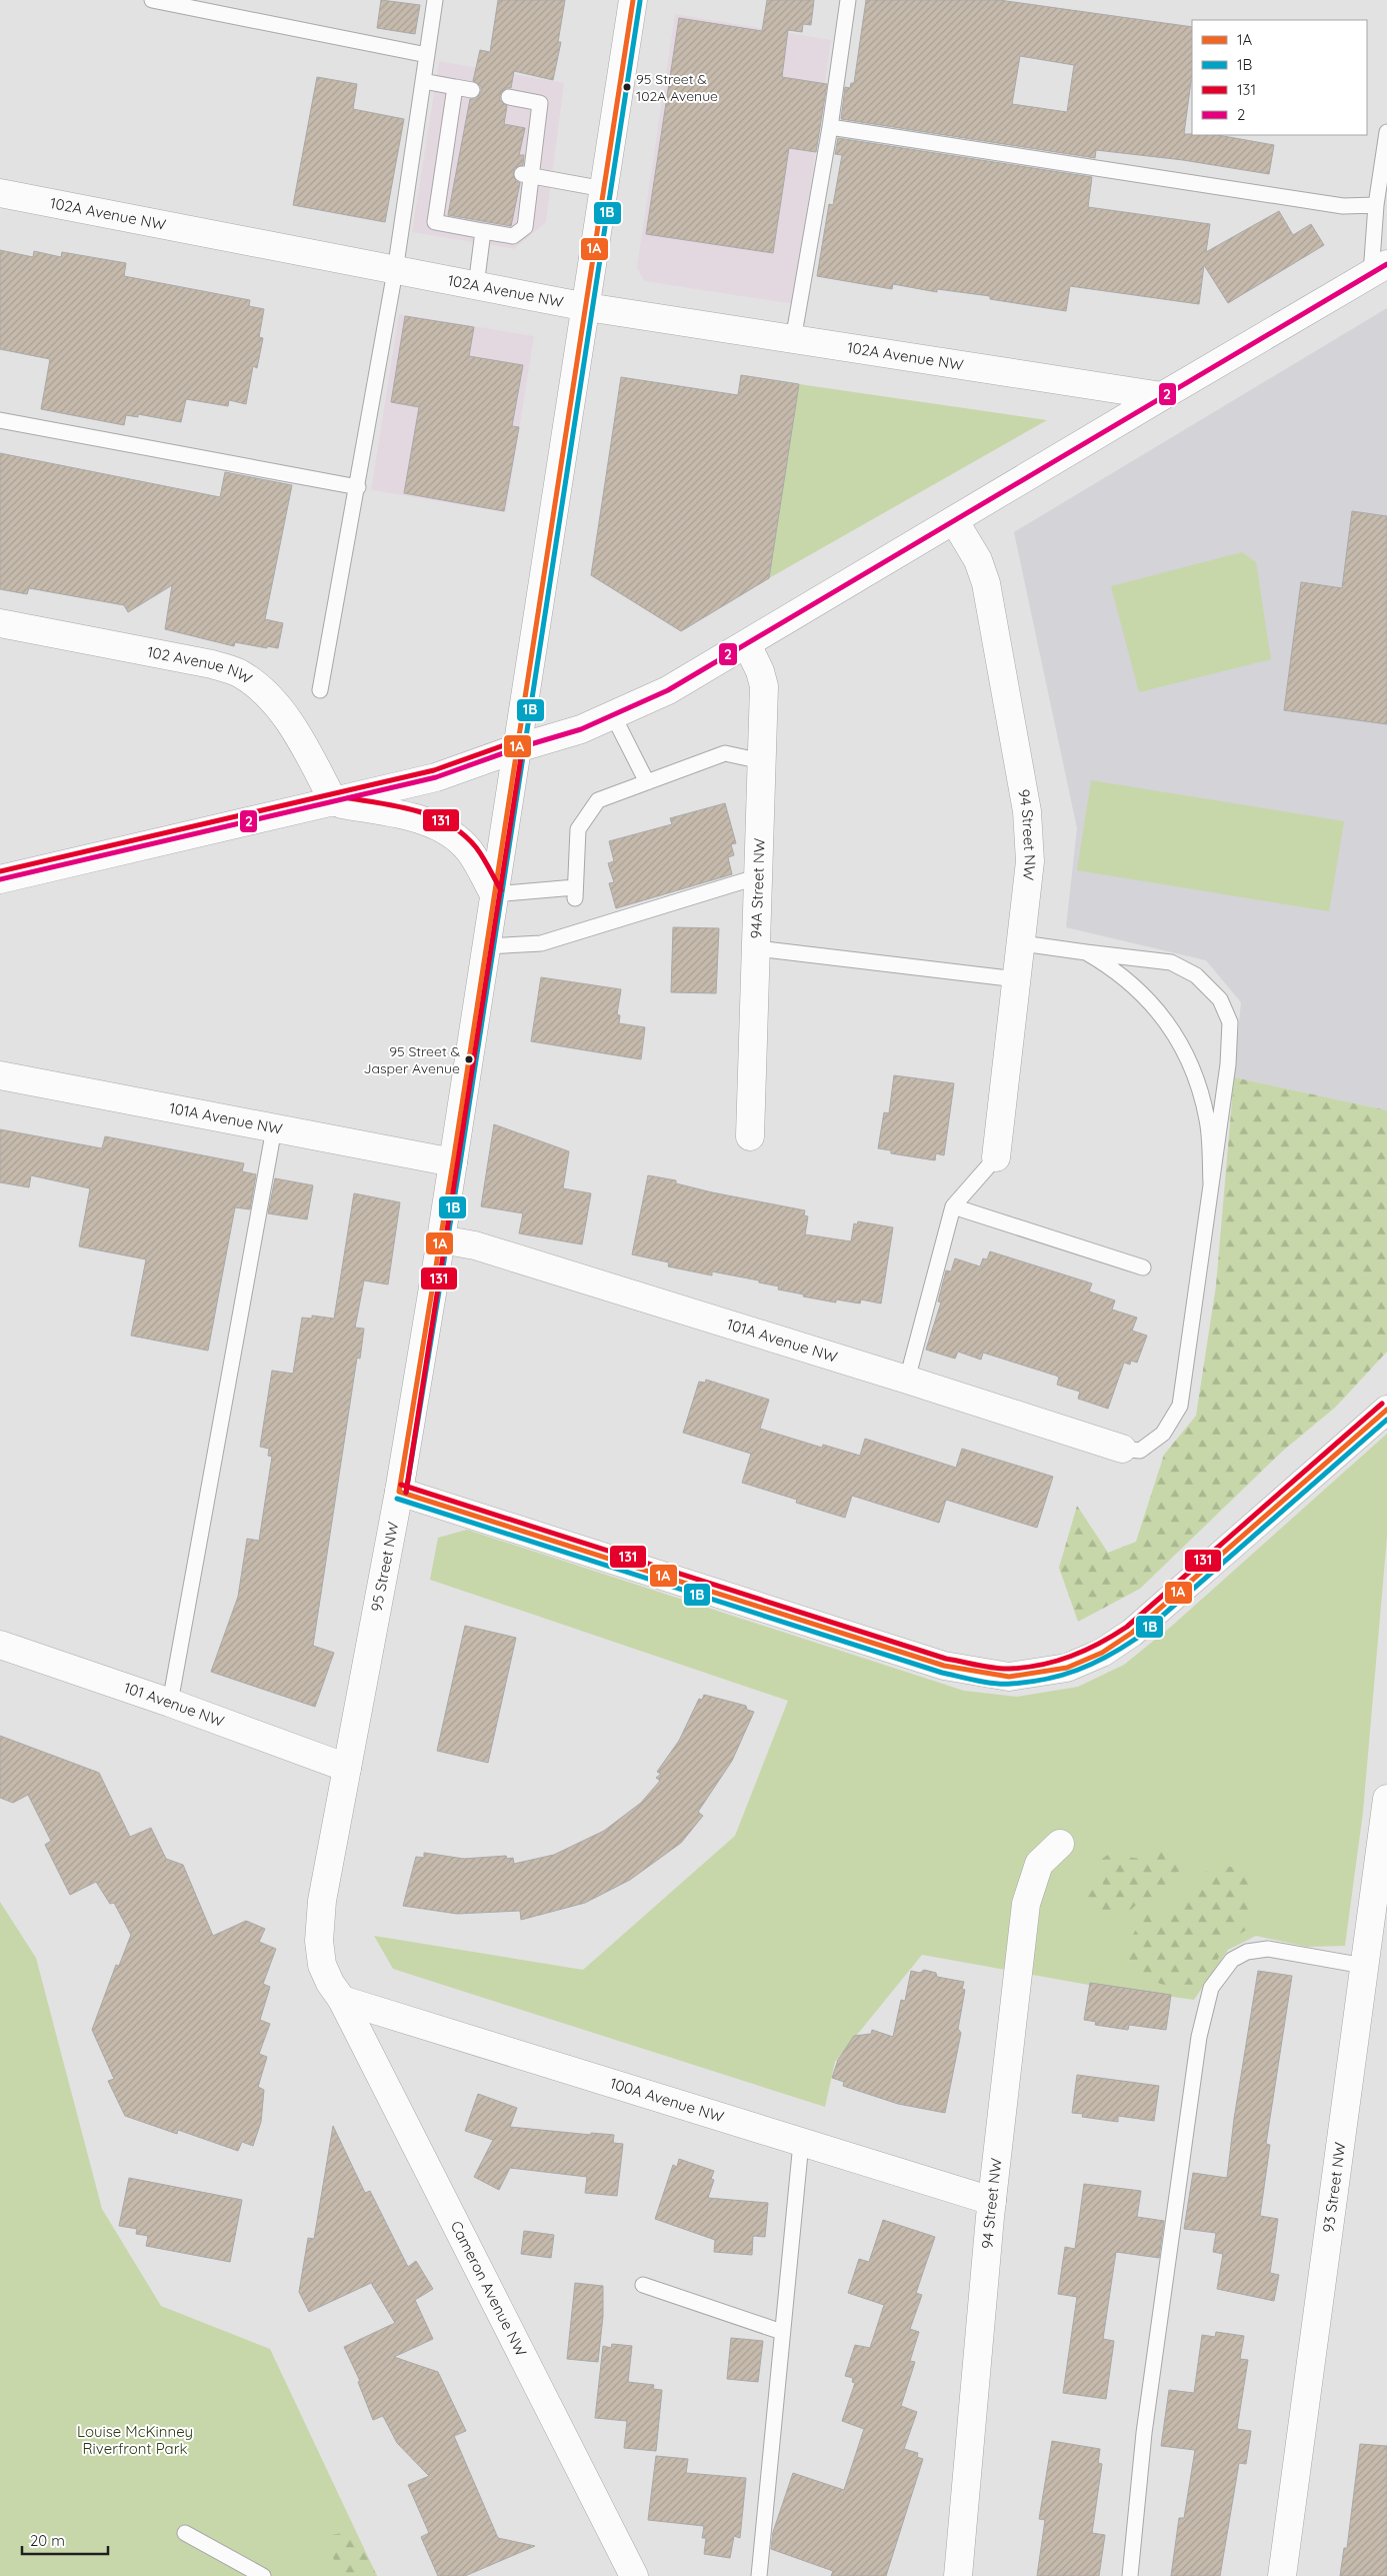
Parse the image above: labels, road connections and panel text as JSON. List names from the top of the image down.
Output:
{
  "streets": {
    "street": [
      "102A Avenue NW",
      "102 Avenue NW",
      "94 Street NW",
      "94A Street NW",
      "101A Avenue NW",
      "95 Street NW",
      "101 Avenue NW",
      "100A Avenue NW",
      "93 Street NW",
      "Cameron Avenue NW"
    ]
  },
  "crossings": [
    ["102A Avenue NW", "95 Street NW"],
    ["94 Street NW", "100A Avenue NW"],
    ["101A Avenue NW", "95 Street NW"],
    ["95 Street NW", "101 Avenue NW"],
    ["95 Street NW", "100A Avenue NW"],
    ["95 Street NW", "Cameron Avenue NW"],
    ["100A Avenue NW", "Cameron Avenue NW"]
  ],
  "parks": ["Louise McKinney Riverfront Park"],
  "places": ["95 Street & 102A Avenue", "95 Street & Jasper Avenue"],
  "lines": [
    "transit line 1A",
    "transit line 1B",
    "transit line 2",
    "transit line 131"
  ],
  "legend": [
    "1A",
    "1B",
    "131",
    "2"
  ],
  "scale_bar": "20 m"
}
